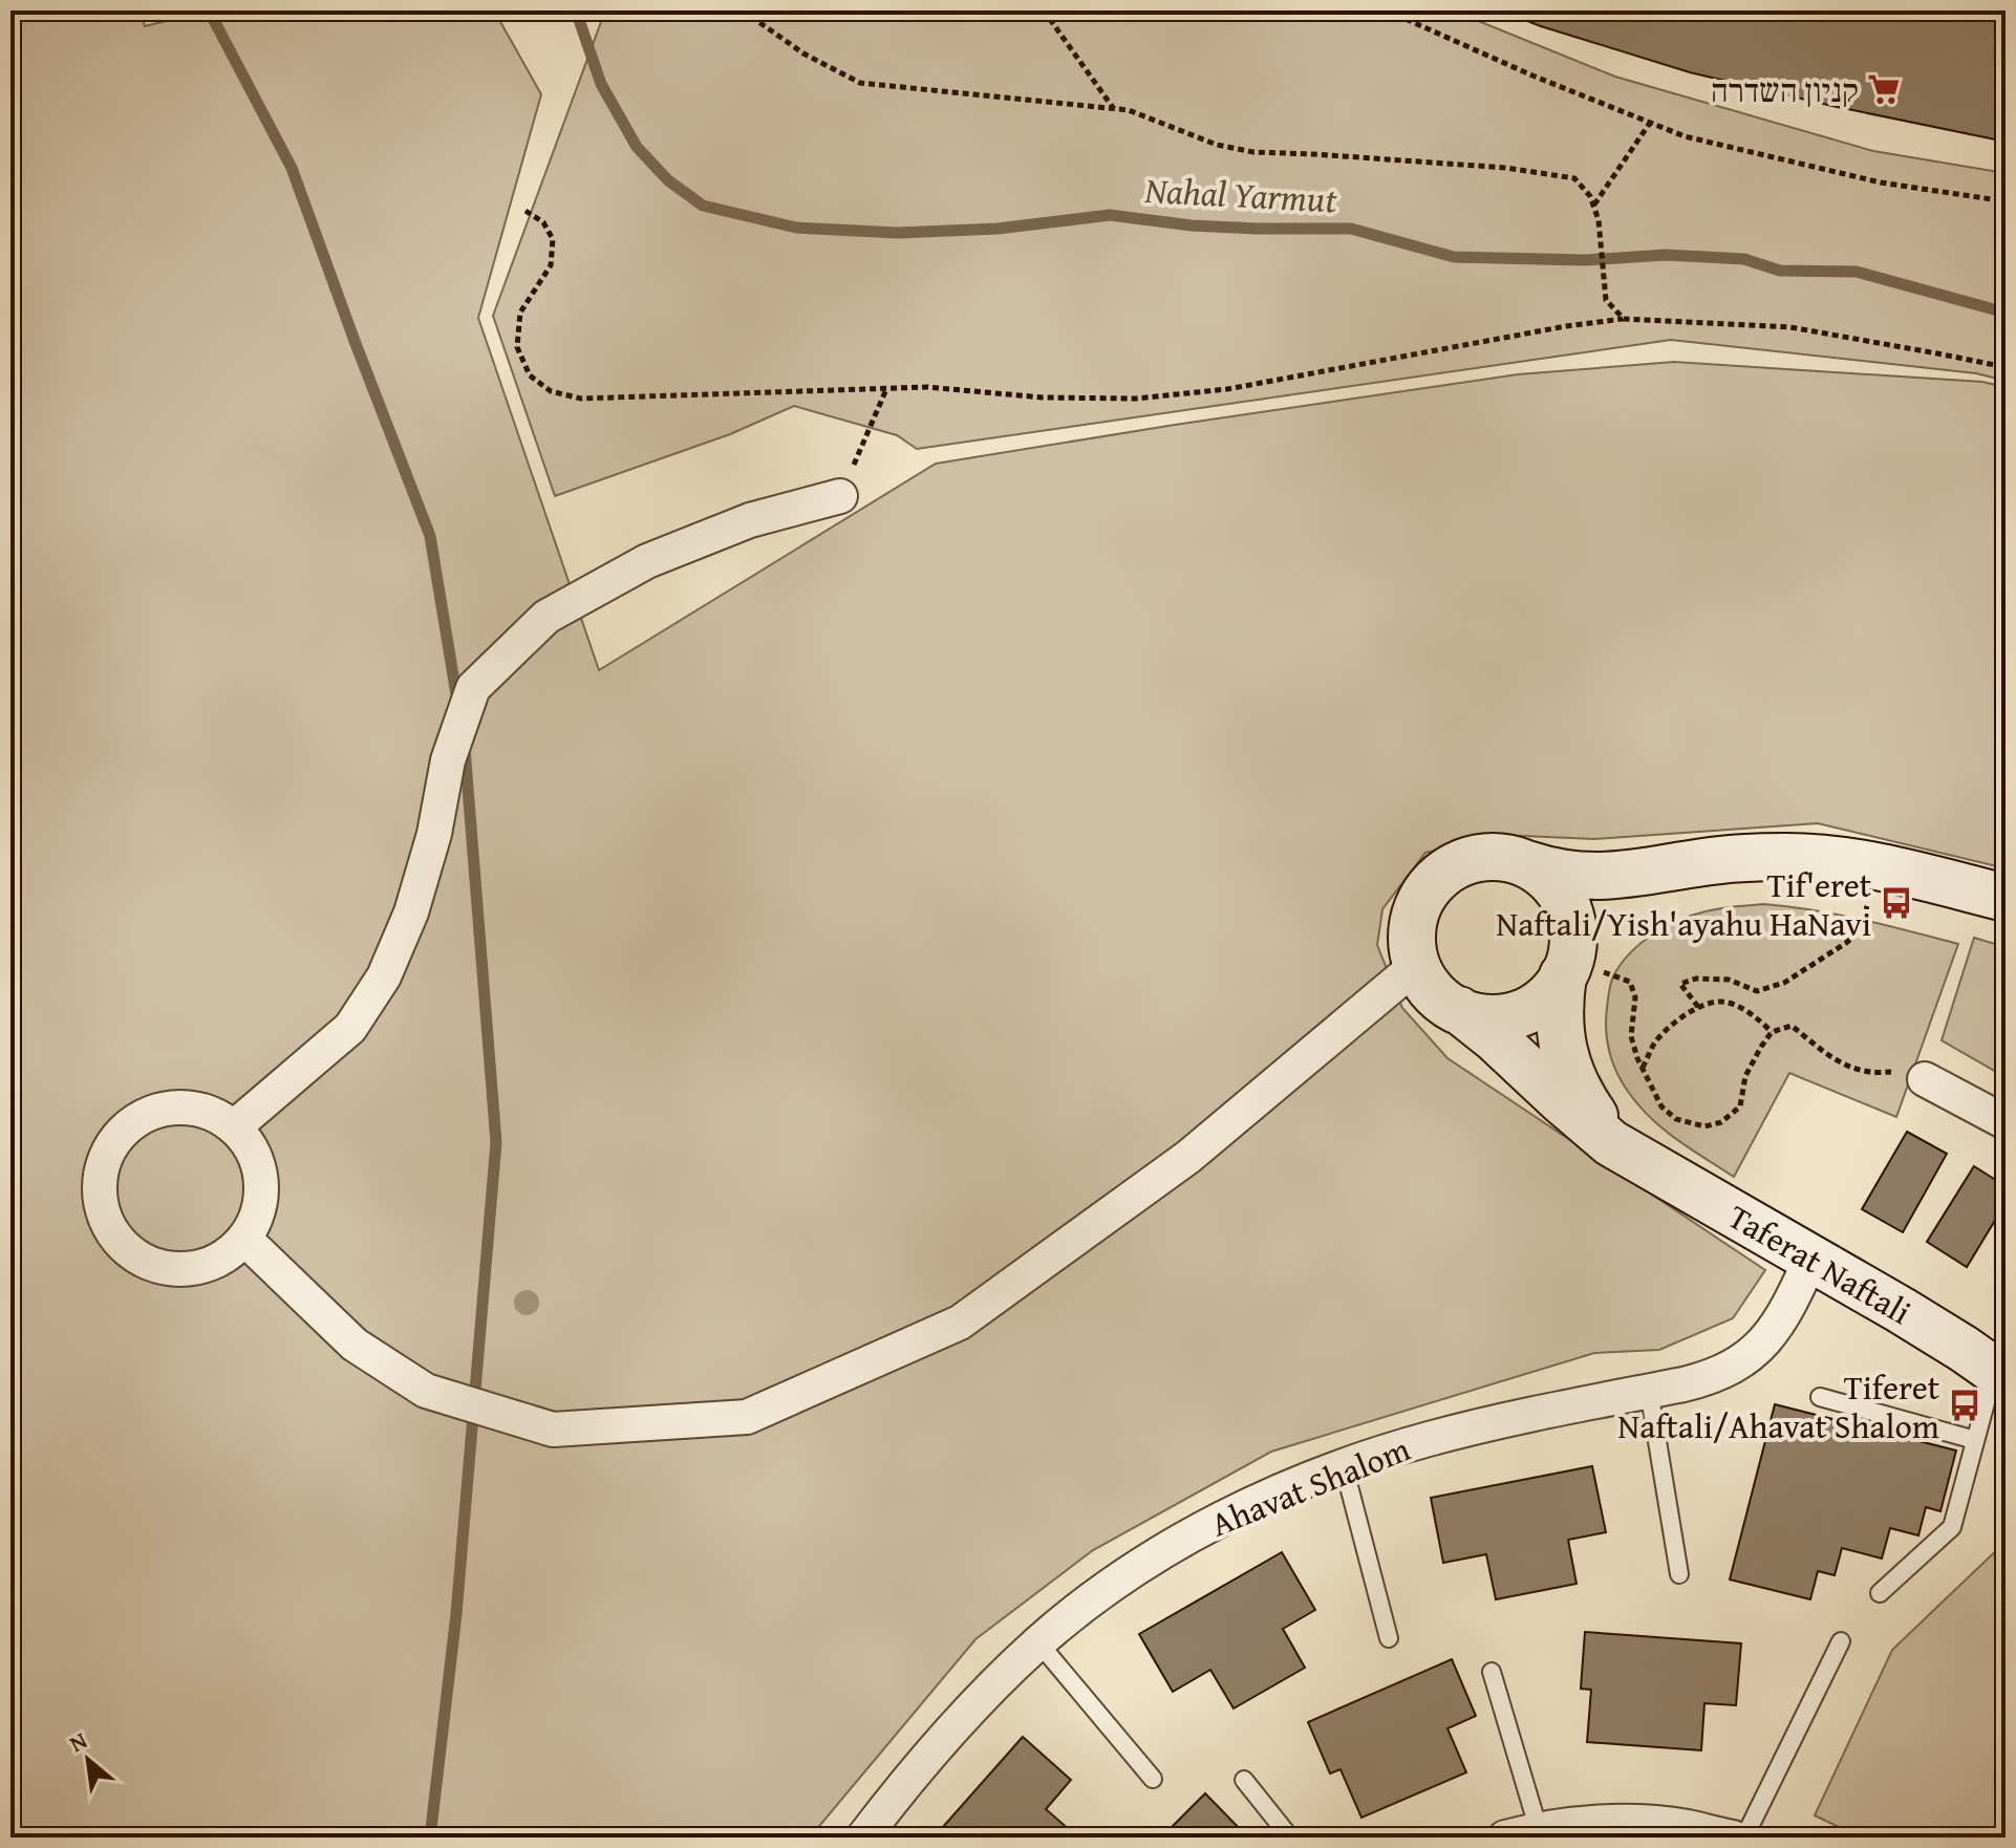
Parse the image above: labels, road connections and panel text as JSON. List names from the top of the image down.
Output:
{
  "streets": {
    "street": ["Taferat Naftali", "Ahavat Shalom"]
  },
  "crossings": [
    ["Taferat Naftali", "Ahavat Shalom"]
  ],
  "water": ["Nahal Yarmut"],
  "places": {
    "supermarket": ["קניון השדרה"],
    "bus stop": ["Tif'eret Naftali/Yish'ayahu HaNavi", "Tiferet Naftali/Ahavat Shalom"]
  },
  "north": "top left"
}
